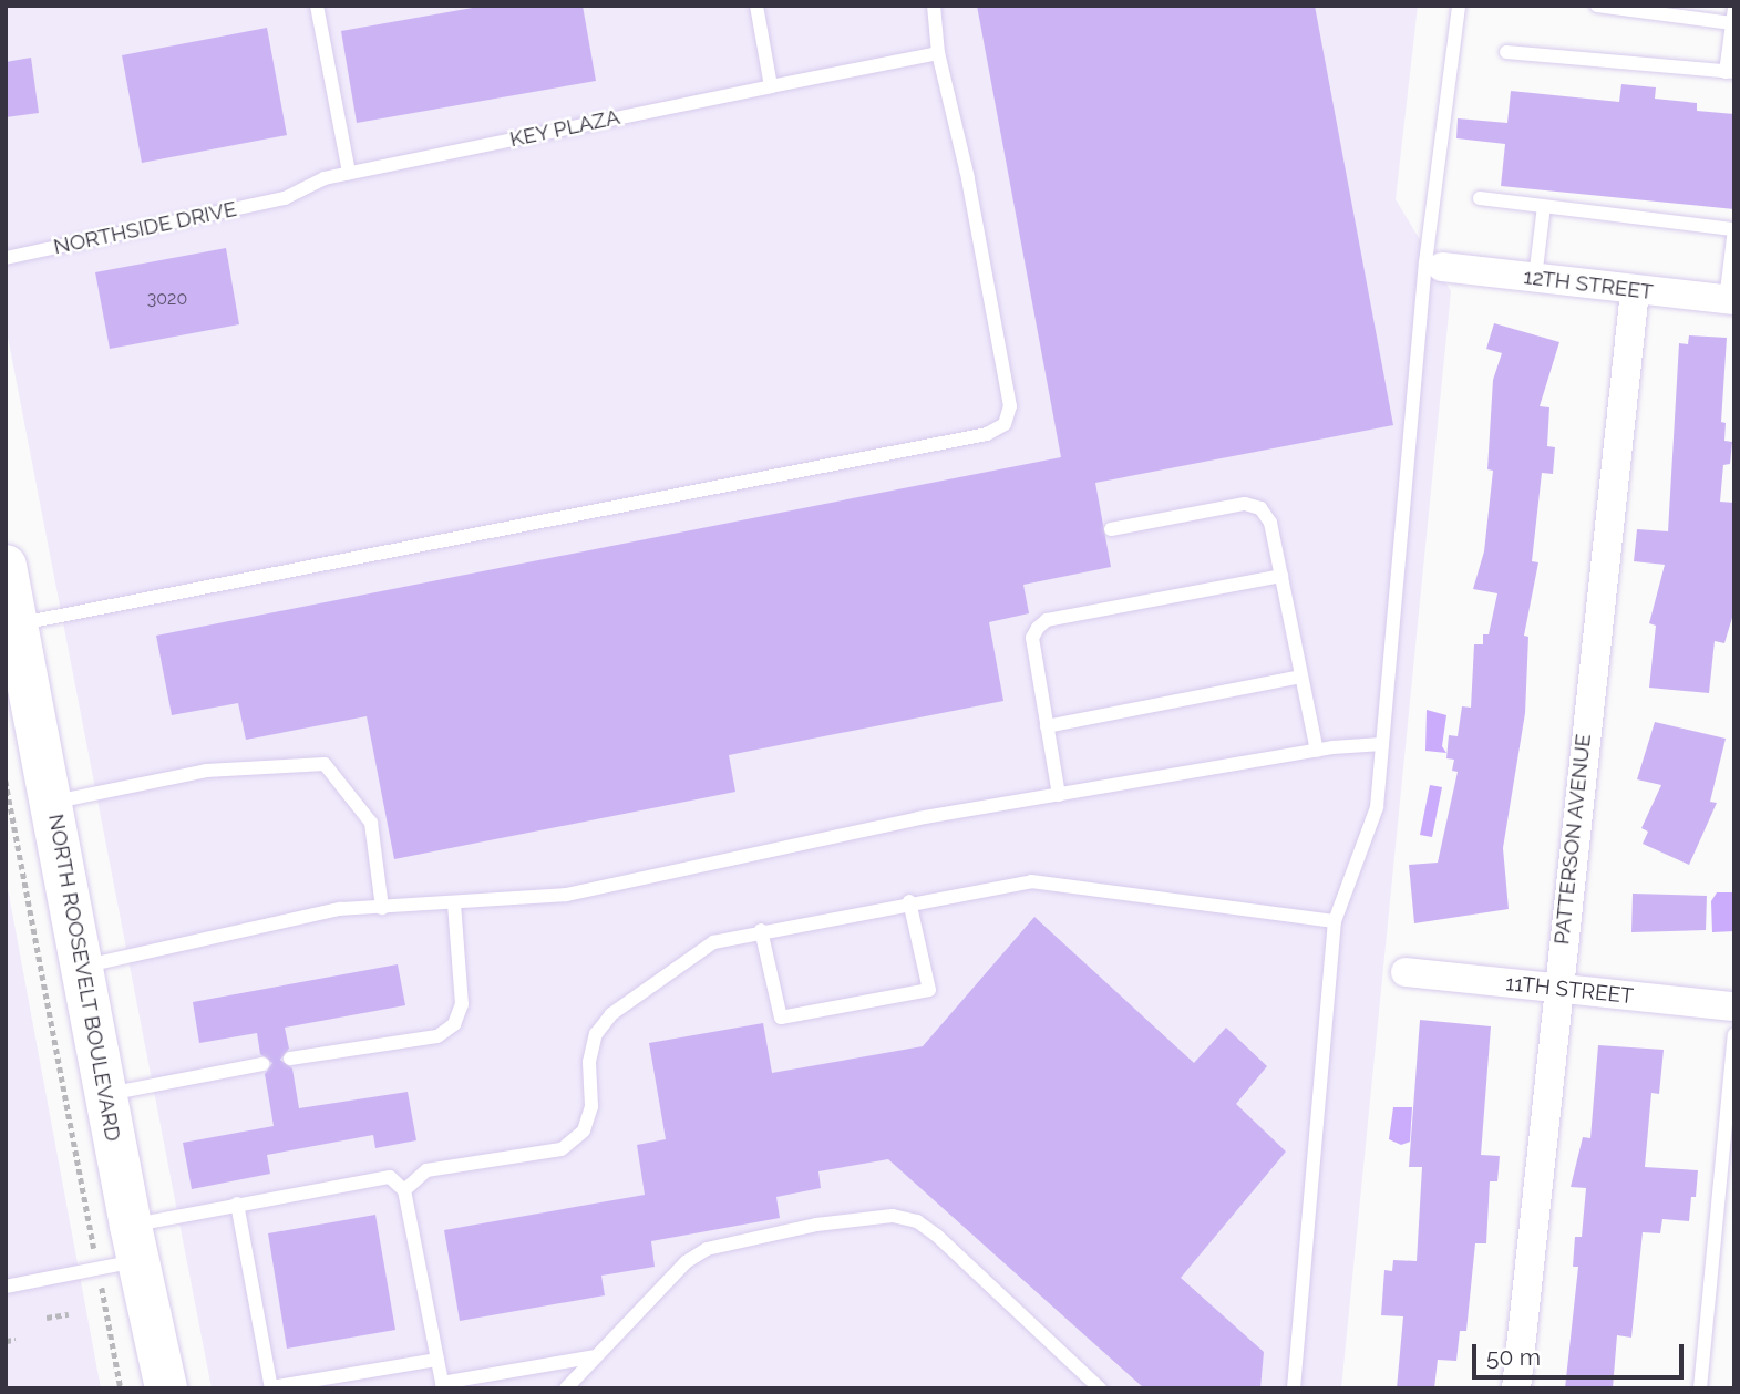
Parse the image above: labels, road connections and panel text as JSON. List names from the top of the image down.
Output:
{
  "streets": {
    "main road": ["NORTH ROOSEVELT BOULEVARD"],
    "street": ["12TH STREET", "PATTERSON AVENUE", "11TH STREET"],
    "lane": ["KEY PLAZA", "NORTHSIDE DRIVE"]
  },
  "crossings": [
    ["KEY PLAZA", "NORTHSIDE DRIVE"],
    ["12TH STREET", "PATTERSON AVENUE"],
    ["PATTERSON AVENUE", "11TH STREET"]
  ],
  "house_numbers": ["3020"],
  "scale_bar": "50 m"
}
